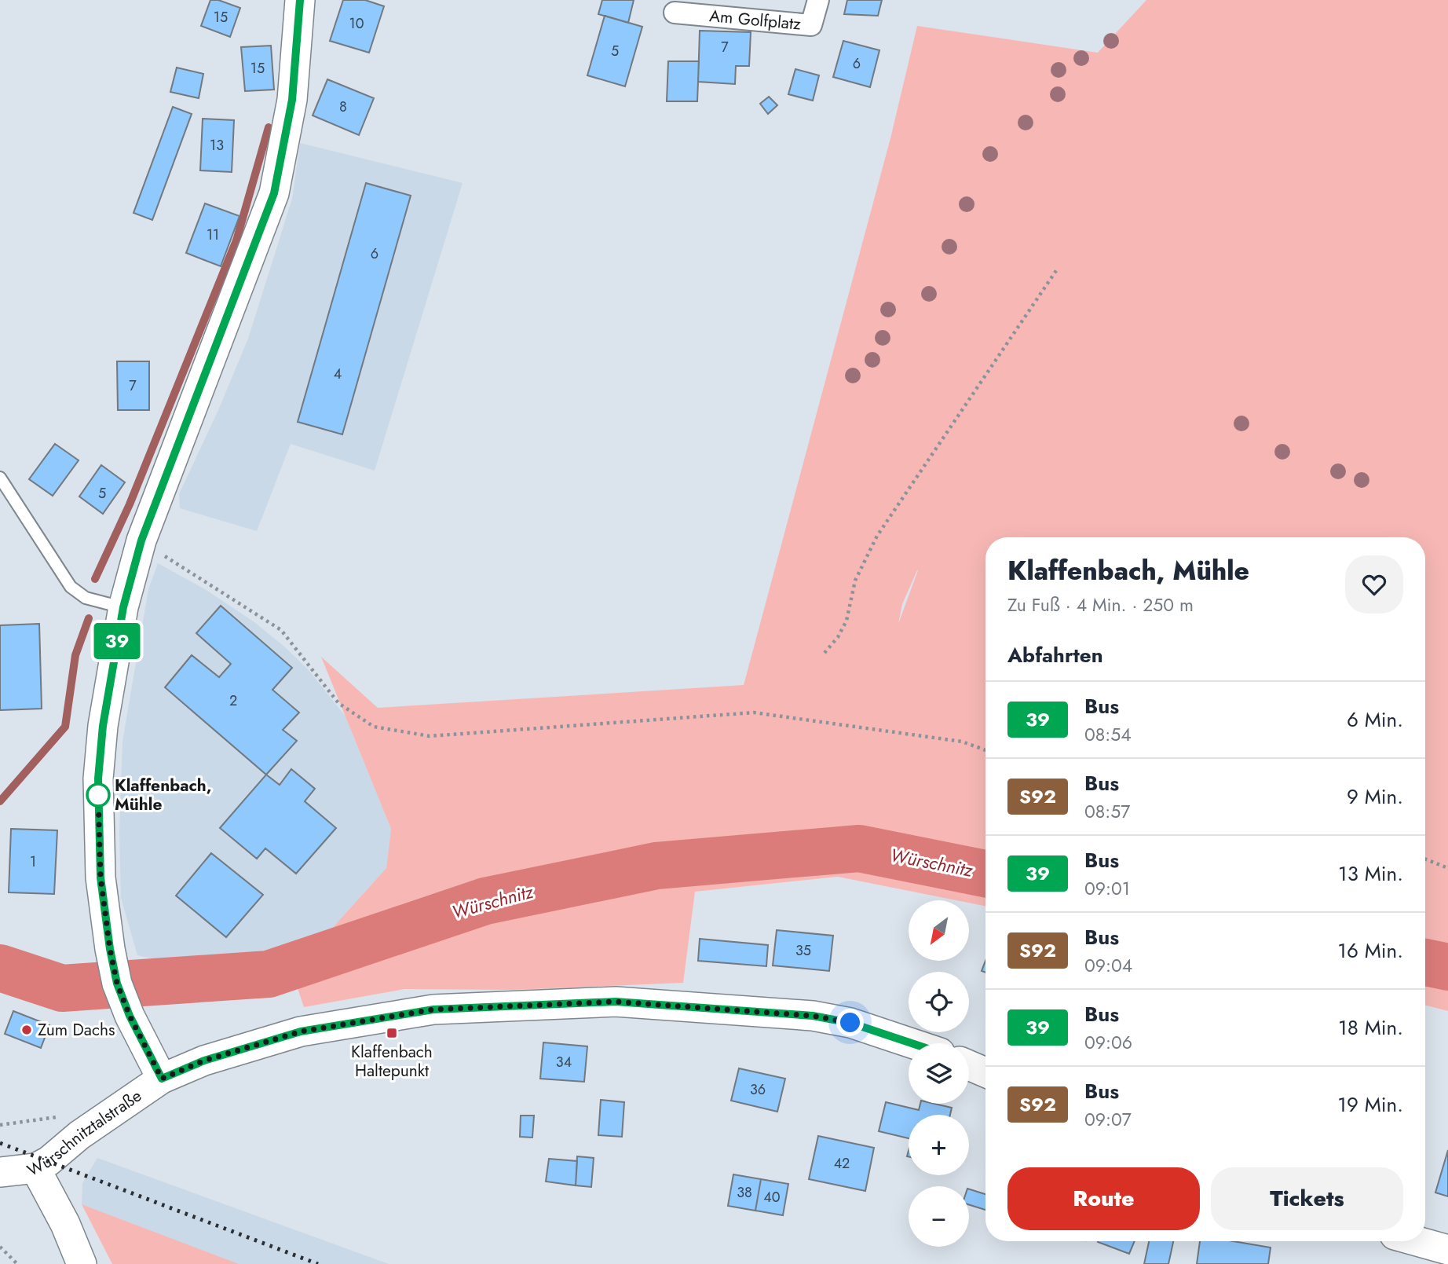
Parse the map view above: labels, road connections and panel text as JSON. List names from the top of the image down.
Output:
{
  "streets": {
    "street": ["Am Golfplatz", "Würschnitztalstraße"]
  },
  "water": ["Würschnitz"],
  "places": {
    "other": ["Klaffenbach, Mühle", "Zum Dachs"],
    "transit": ["Klaffenbach Haltepunkt"]
  },
  "lines": ["bus line 39"],
  "house_numbers": [
    "15",
    "10",
    "7",
    "5",
    "6",
    "15",
    "8",
    "13",
    "11",
    "6",
    "4",
    "7",
    "5",
    "2",
    "1",
    "35",
    "34",
    "36",
    "42",
    "38",
    "40"
  ],
  "north": "bottom left",
  "page": {
    "on_map": "39",
    "heading": [
      ["Klaffenbach, Mühle", "Zu Fuß · 4 Min. · 250 m"],
      "Abfahrten"
    ],
    "list": [
      {
        "mark": "39",
        "name": "Bus",
        "note": "08:54",
        "value": "6 Min."
      },
      {
        "mark": "S92",
        "name": "Bus",
        "note": "08:57",
        "value": "9 Min."
      },
      {
        "mark": "39",
        "name": "Bus",
        "note": "09:01",
        "value": "13 Min."
      },
      {
        "mark": "S92",
        "name": "Bus",
        "note": "09:04",
        "value": "16 Min."
      },
      {
        "mark": "39",
        "name": "Bus",
        "note": "09:06",
        "value": "18 Min."
      },
      {
        "mark": "S92",
        "name": "Bus",
        "note": "09:07",
        "value": "19 Min."
      }
    ],
    "map_buttons": ["+", "−"],
    "buttons": ["Route", "Tickets"]
  }
}
